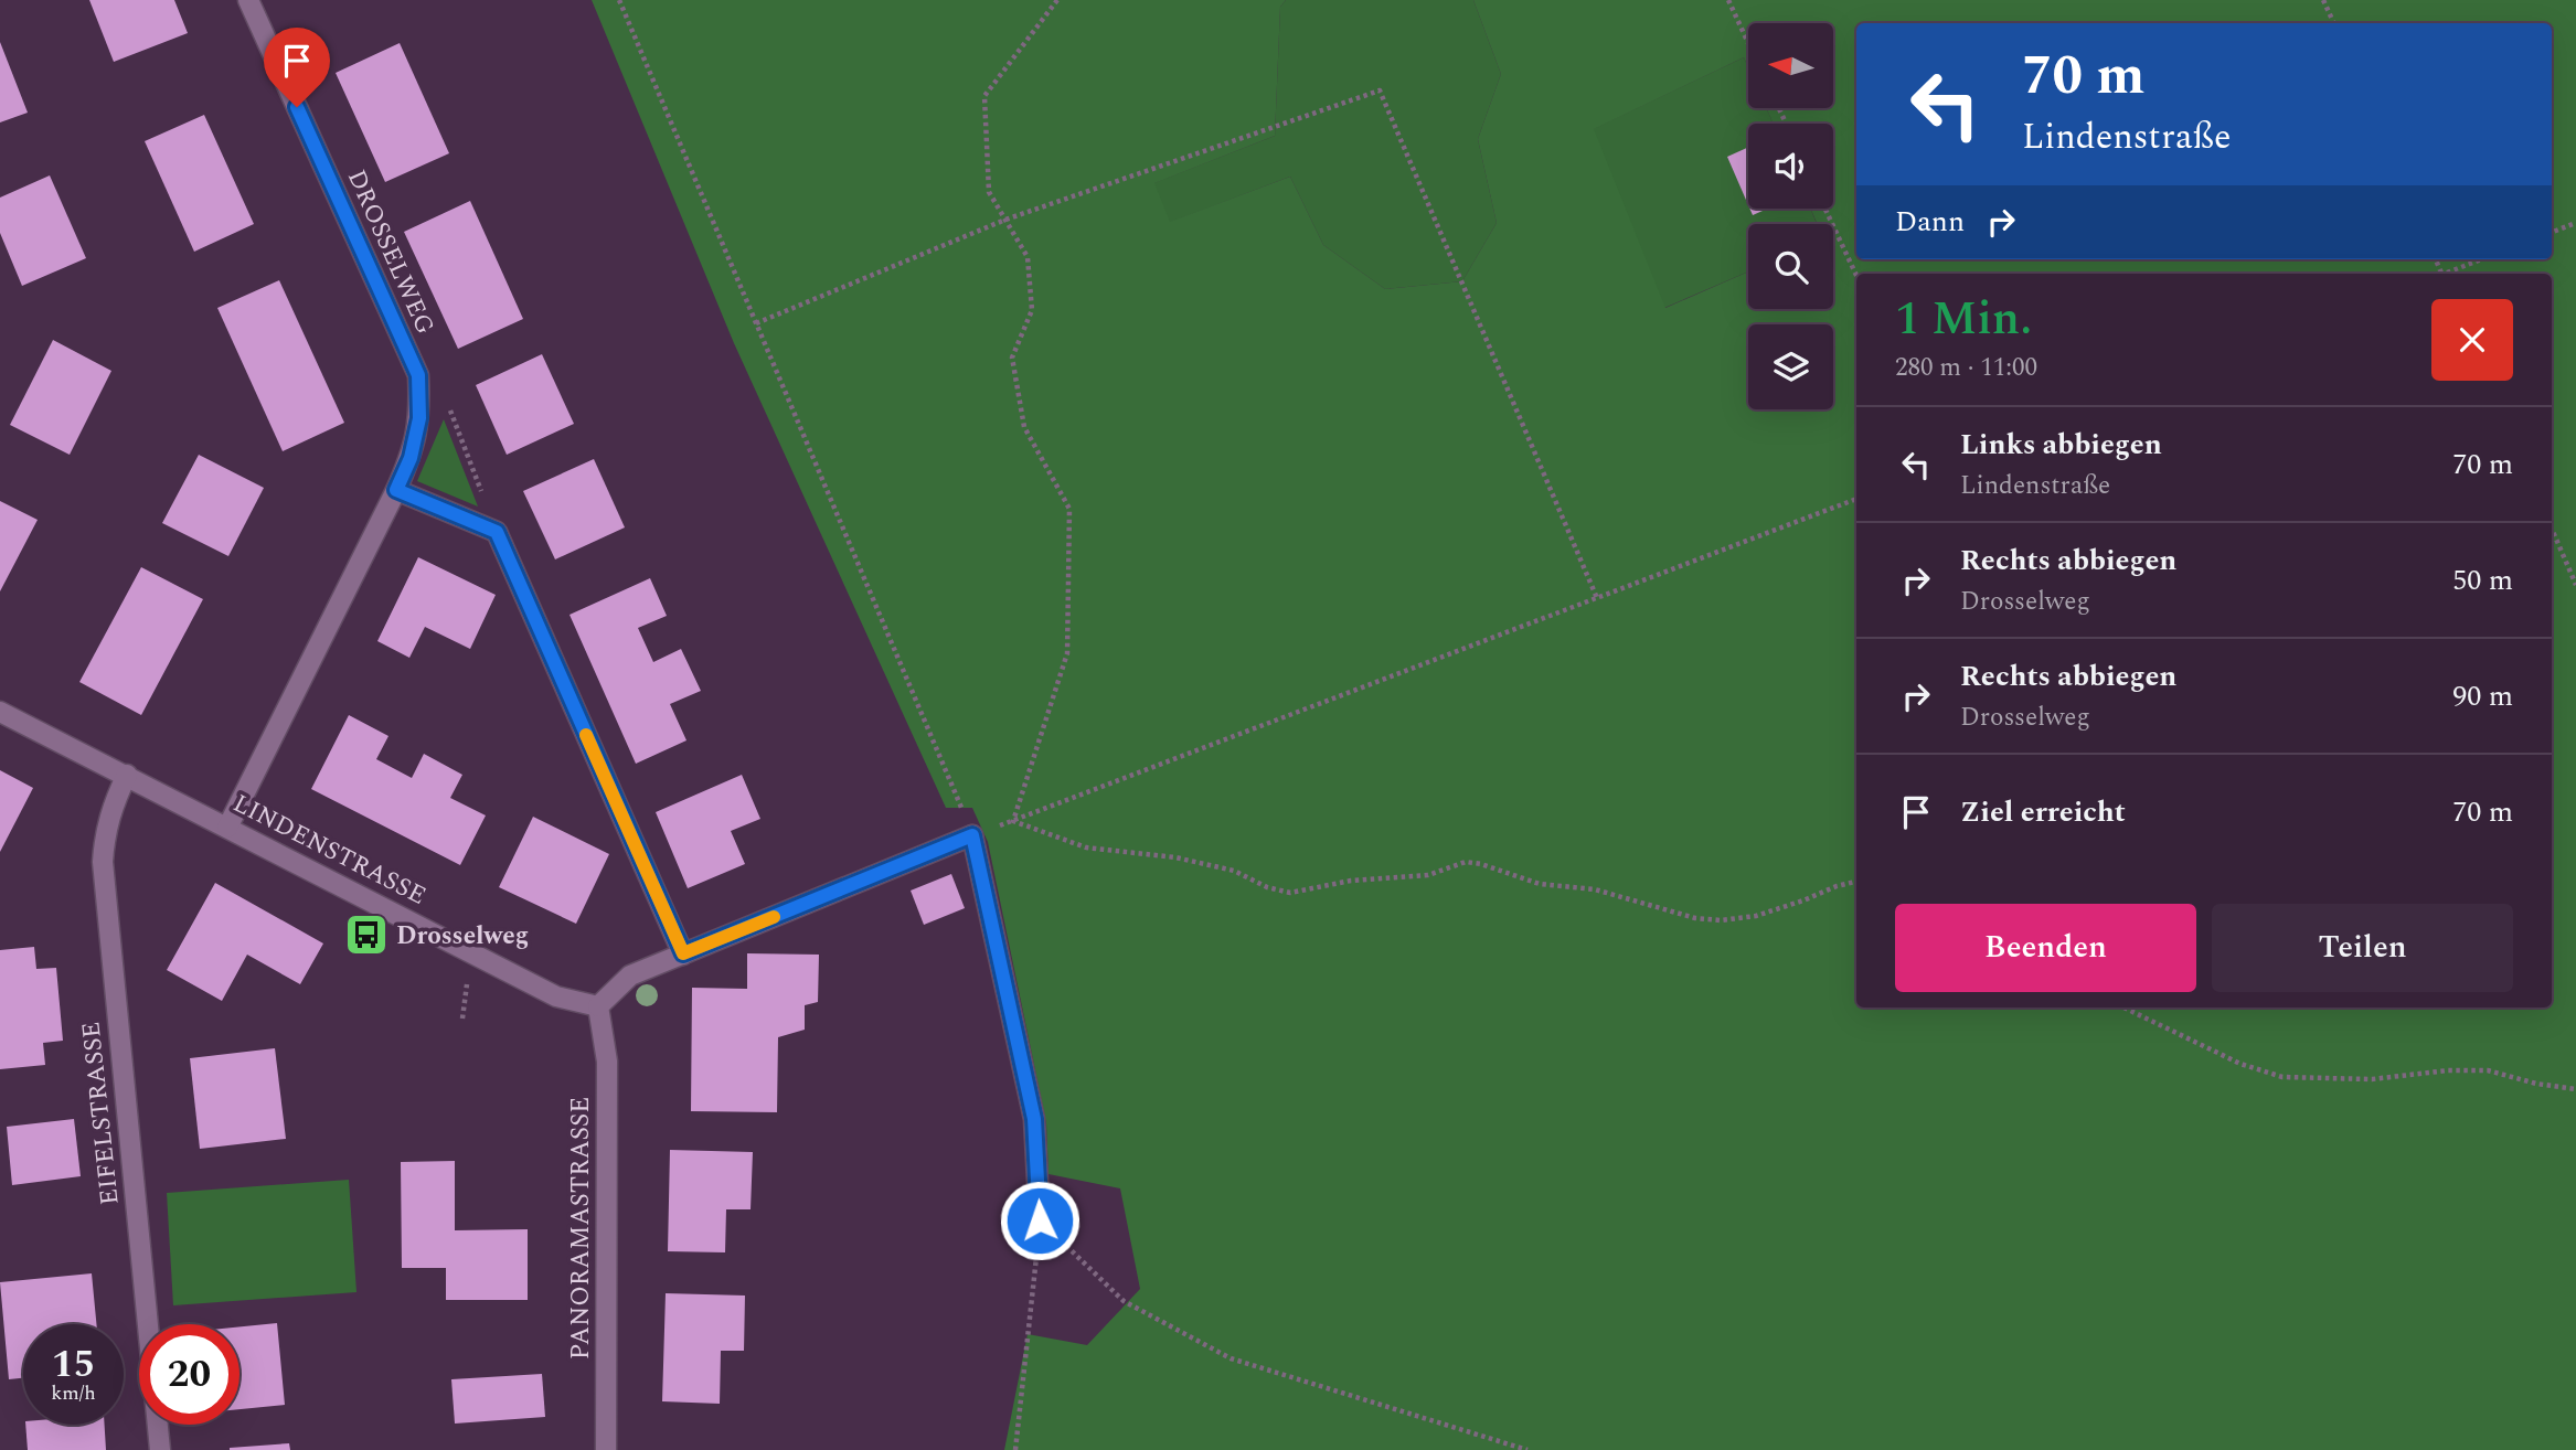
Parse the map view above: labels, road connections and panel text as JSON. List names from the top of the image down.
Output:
{
  "streets": {
    "street": [
      "DROSSELWEG",
      "LINDENSTRASSE",
      "EIFELSTRASSE",
      "PANORAMASTRASSE"
    ]
  },
  "crossings": [
    ["DROSSELWEG", "LINDENSTRASSE"],
    ["LINDENSTRASSE", "EIFELSTRASSE"],
    ["LINDENSTRASSE", "PANORAMASTRASSE"]
  ],
  "places": {
    "bus stop": ["Drosselweg"]
  },
  "north": "left",
  "page": {
    "turn": ["70 m", "Lindenstraße"],
    "then": "Dann",
    "heading": ["1 Min.", "280 m · 11:00"],
    "list": [
      {
        "name": "Links abbiegen",
        "note": "Lindenstraße",
        "value": "70 m"
      },
      {
        "name": "Rechts abbiegen",
        "note": "Drosselweg",
        "value": "50 m"
      },
      {
        "name": "Rechts abbiegen",
        "note": "Drosselweg",
        "value": "90 m"
      },
      {
        "name": "Ziel erreicht",
        "value": "70 m"
      }
    ],
    "buttons": ["Beenden", "Teilen"],
    "speed": "15 km/h",
    "limit": "20"
  }
}
